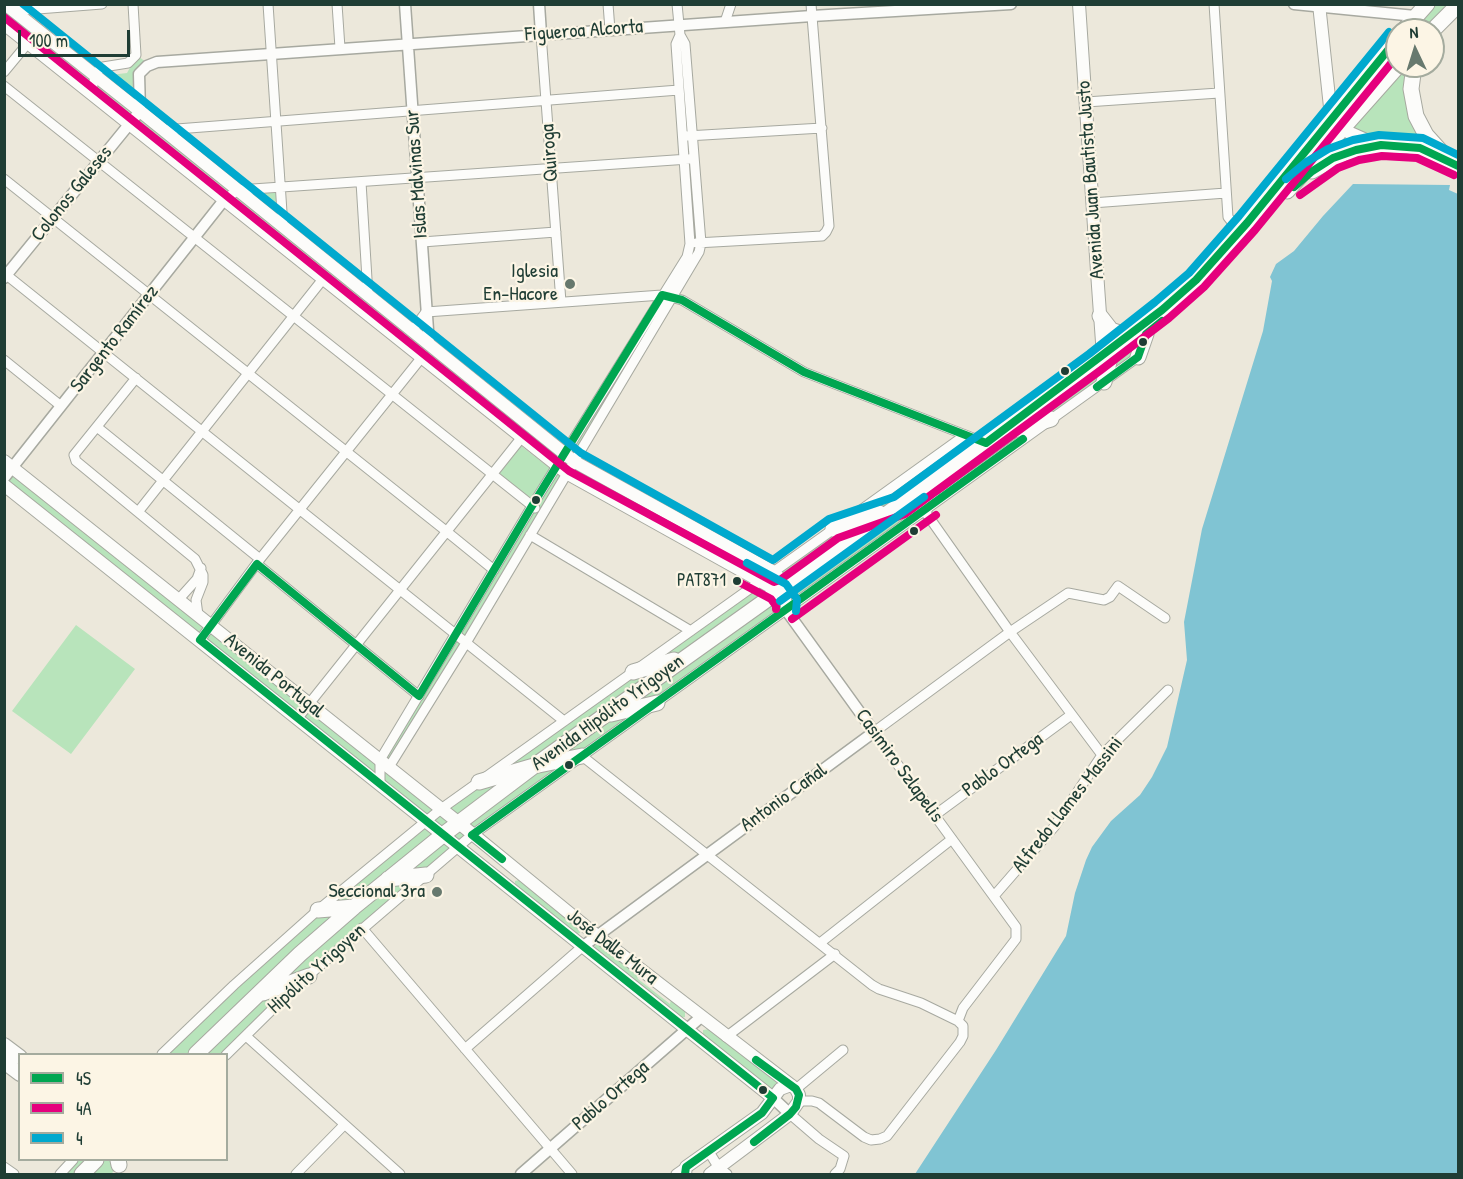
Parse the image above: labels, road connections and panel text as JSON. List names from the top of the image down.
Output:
{
  "streets": {
    "highway": ["Avenida Hipólito Yrigoyen"],
    "main road": ["Avenida Juan Bautista Justo", "Avenida Portugal", "José Dalle Mura"],
    "street": [
      "Figueroa Alcorta",
      "Quiroga",
      "Islas Malvinas Sur",
      "Colonos Galeses",
      "Sargento Ramírez",
      "Pablo Ortega",
      "Casimiro Szlapelis",
      "Antonio Cañal",
      "Alfredo Llames Massini",
      "Hipólito Yrigoyen"
    ]
  },
  "crossings": [
    ["Figueroa Alcorta", "Quiroga"],
    ["Figueroa Alcorta", "Islas Malvinas Sur"],
    ["Avenida Juan Bautista Justo", "Avenida Hipólito Yrigoyen"],
    ["Sargento Ramírez", "Avenida Portugal"],
    ["Avenida Portugal", "Avenida Hipólito Yrigoyen"],
    ["Avenida Portugal", "José Dalle Mura"],
    ["Avenida Hipólito Yrigoyen", "Casimiro Szlapelis"],
    ["Avenida Hipólito Yrigoyen", "José Dalle Mura"],
    ["Avenida Hipólito Yrigoyen", "Hipólito Yrigoyen"],
    ["Pablo Ortega", "Casimiro Szlapelis"],
    ["Pablo Ortega", "José Dalle Mura"],
    ["Casimiro Szlapelis", "Antonio Cañal"],
    ["Casimiro Szlapelis", "Alfredo Llames Massini"],
    ["Casimiro Szlapelis", "Hipólito Yrigoyen"],
    ["Antonio Cañal", "José Dalle Mura"],
    ["José Dalle Mura", "Hipólito Yrigoyen"]
  ],
  "places": ["Iglesia En-Hacore", "PAT871", "Seccional 3ra"],
  "lines": ["transit line 4", "transit line 4A", "transit line 4S"],
  "legend": ["4S", "4A", "4"],
  "scale_bar": "100 m",
  "north": "top"
}
